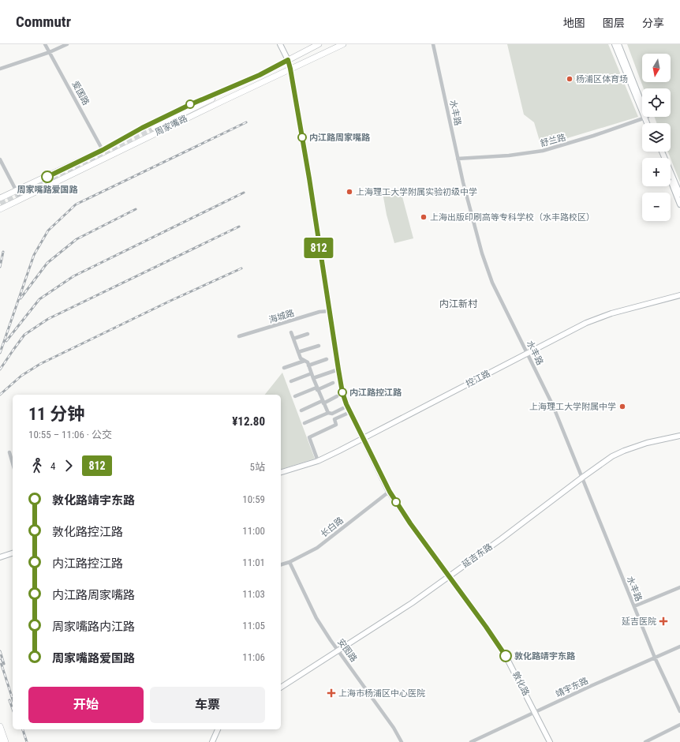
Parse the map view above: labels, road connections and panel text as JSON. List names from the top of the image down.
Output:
{
  "streets": {
    "main road": ["周家嘴路"],
    "street": [
      "爱国路",
      "水丰路",
      "舒兰路",
      "海城路",
      "控江路",
      "长白路",
      "延吉东路",
      "安图路",
      "敦化路",
      "靖宇东路"
    ]
  },
  "crossings": [
    ["爱国路", "周家嘴路"],
    ["水丰路", "舒兰路"],
    ["水丰路", "控江路"],
    ["水丰路", "延吉东路"],
    ["水丰路", "靖宇东路"],
    ["周家嘴路", "敦化路"],
    ["海城路", "敦化路"],
    ["控江路", "敦化路"],
    ["长白路", "安图路"],
    ["长白路", "敦化路"],
    ["延吉东路", "安图路"],
    ["延吉东路", "敦化路"],
    ["敦化路", "靖宇东路"]
  ],
  "districts": ["内江新村"],
  "places": {
    "other": [
      "杨浦区体育场",
      "内江路周家嘴路",
      "周家嘴路爱国路",
      "上海理工大学附属实验初级中学",
      "上海出版印刷高等专科学校（水丰路校区）",
      "内江路控江路",
      "上海理工大学附属中学",
      "敦化路靖宇东路"
    ],
    "health": ["延吉医院", "上海市杨浦区中心医院"]
  },
  "lines": ["bus line 812"],
  "north": "bottom",
  "page": {
    "header": "Commutr",
    "nav": ["地图", "图层", "分享"],
    "on_map": "812",
    "map_buttons": ["+", "−"],
    "heading": ["11 分钟", "10:55 – 11:06 · 公交", "¥12.80"],
    "legs": ["4", "812", "5站"],
    "list": [
      {
        "name": "敦化路靖宇东路",
        "value": "10:59"
      },
      {
        "name": "敦化路控江路",
        "value": "11:00"
      },
      {
        "name": "内江路控江路",
        "value": "11:01"
      },
      {
        "name": "内江路周家嘴路",
        "value": "11:03"
      },
      {
        "name": "周家嘴路内江路",
        "value": "11:05"
      },
      {
        "name": "周家嘴路爱国路",
        "value": "11:06"
      }
    ],
    "buttons": ["开始", "车票"]
  }
}
